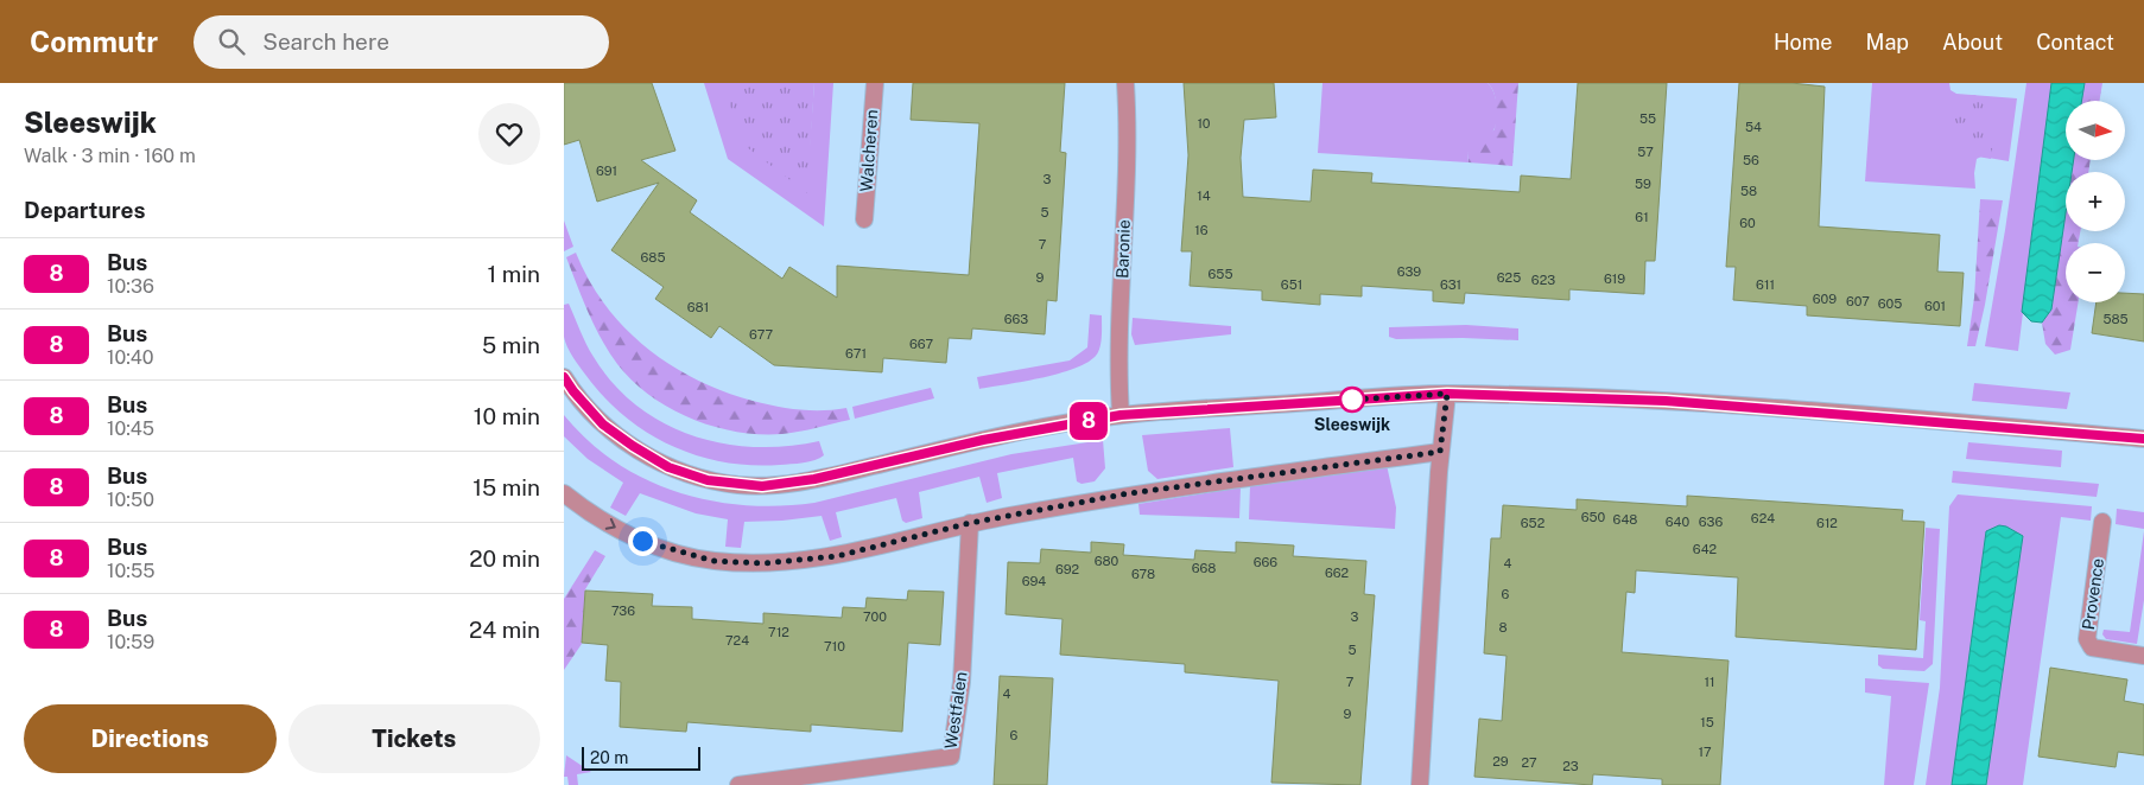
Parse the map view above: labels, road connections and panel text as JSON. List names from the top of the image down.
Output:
{
  "streets": {
    "street": [
      "Walcheren",
      "Baronie",
      "Provence",
      "Westfalen"
    ]
  },
  "places": ["Sleeswijk"],
  "lines": ["bus line 8"],
  "house_numbers": [
    "55",
    "10",
    "54",
    "57",
    "56",
    "691",
    "3",
    "59",
    "58",
    "14",
    "5",
    "61",
    "60",
    "16",
    "7",
    "685",
    "639",
    "655",
    "9",
    "625",
    "619",
    "623",
    "651",
    "631",
    "611",
    "609",
    "607",
    "605",
    "601",
    "681",
    "663",
    "585",
    "677",
    "667",
    "671",
    "650",
    "624",
    "648",
    "640",
    "636",
    "652",
    "612",
    "642",
    "680",
    "666",
    "4",
    "668",
    "692",
    "662",
    "678",
    "694",
    "6",
    "736",
    "700",
    "3",
    "8",
    "712",
    "724",
    "710",
    "5",
    "7",
    "11",
    "4",
    "9",
    "15",
    "6",
    "17",
    "29",
    "27",
    "23"
  ],
  "scale_bar": "20 m",
  "north": "right",
  "page": {
    "header": "Commutr",
    "search": "Search here",
    "nav": [
      "Home",
      "Map",
      "About",
      "Contact"
    ],
    "heading": [
      ["Sleeswijk", "Walk · 3 min · 160 m"],
      "Departures"
    ],
    "on_map": "8",
    "map_buttons": ["+", "−"],
    "list": [
      {
        "mark": "8",
        "name": "Bus",
        "note": "10:36",
        "value": "1 min"
      },
      {
        "mark": "8",
        "name": "Bus",
        "note": "10:40",
        "value": "5 min"
      },
      {
        "mark": "8",
        "name": "Bus",
        "note": "10:45",
        "value": "10 min"
      },
      {
        "mark": "8",
        "name": "Bus",
        "note": "10:50",
        "value": "15 min"
      },
      {
        "mark": "8",
        "name": "Bus",
        "note": "10:55",
        "value": "20 min"
      },
      {
        "mark": "8",
        "name": "Bus",
        "note": "10:59",
        "value": "24 min"
      }
    ],
    "buttons": ["Directions", "Tickets"],
    "scale": "20 m"
  }
}
